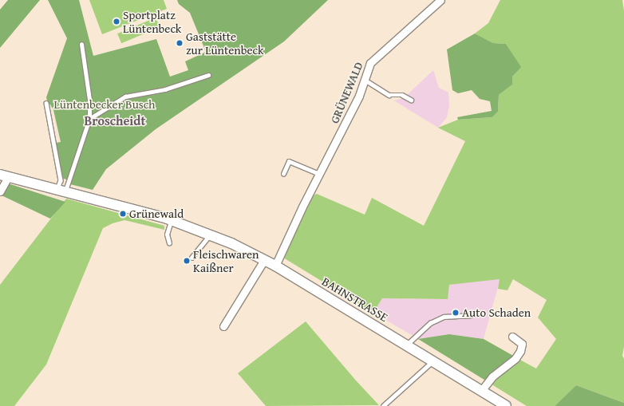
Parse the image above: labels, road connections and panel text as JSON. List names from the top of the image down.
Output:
{
  "streets": {
    "main road": ["BAHNSTRASSE"],
    "street": ["GRÜNEWALD"]
  },
  "crossings": [
    ["GRÜNEWALD", "BAHNSTRASSE"]
  ],
  "districts": ["Broscheidt"],
  "parks": ["Lüntenbecker Busch"],
  "places": [
    "Sportplatz Lüntenbeck",
    "Gaststätte zur Lüntenbeck",
    "Grünewald",
    "Fleischwaren Kaißner",
    "Auto Schaden"
  ]
}
